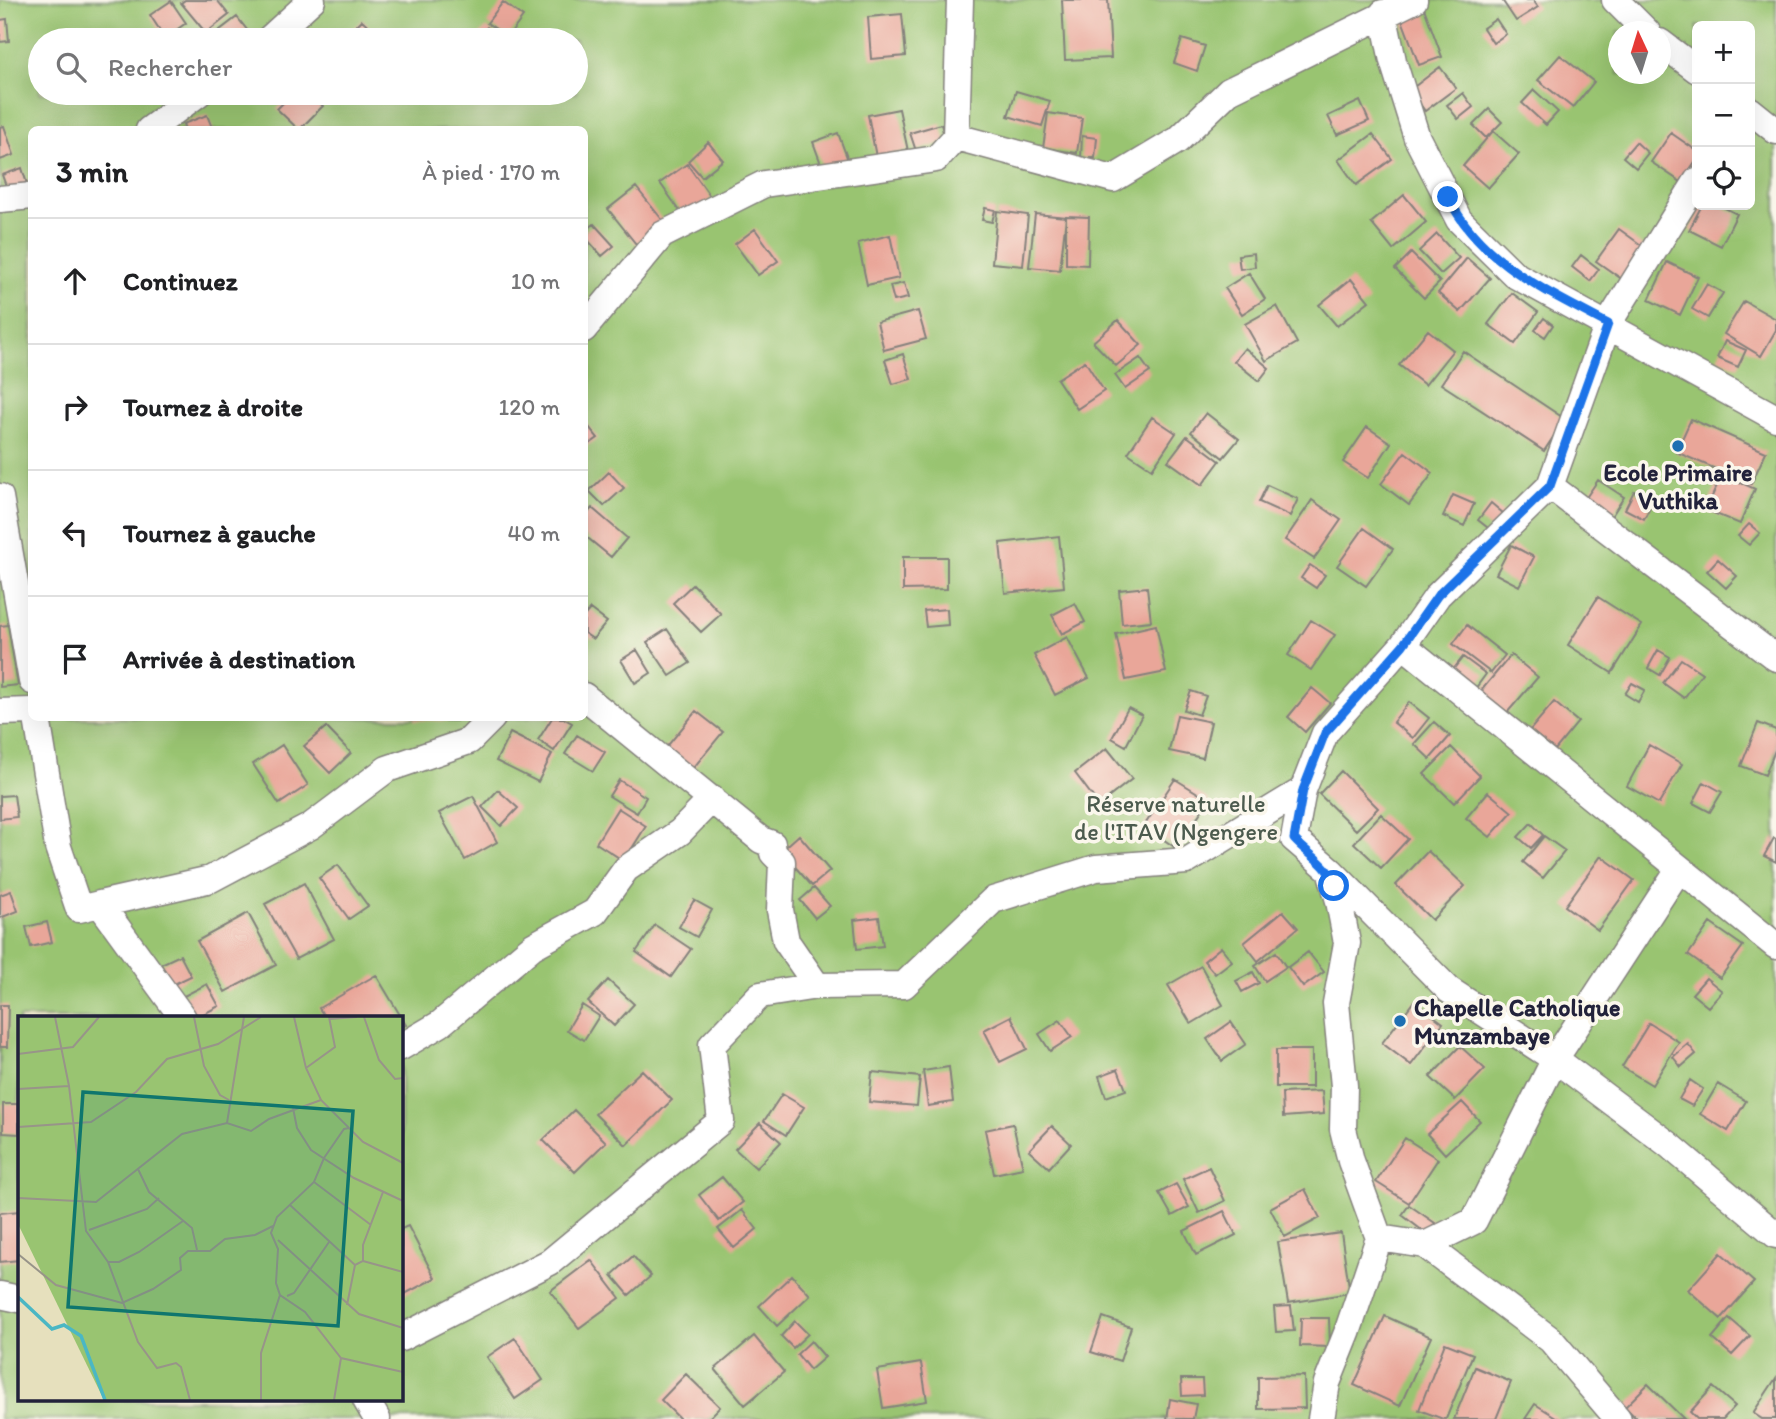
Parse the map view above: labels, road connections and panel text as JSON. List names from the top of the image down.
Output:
{
  "parks": ["Réserve naturelle de l'ITAV (Ngengere"],
  "places": ["Ecole Primaire Vuthika", "Chapelle Catholique Munzambaye"],
  "north": "top",
  "page": {
    "map_buttons": ["+", "−"],
    "search": "Rechercher",
    "heading": ["3 min", "À pied · 170 m"],
    "list": [
      ["Continuez", "10 m"],
      ["Tournez à droite", "120 m"],
      ["Tournez à gauche", "40 m"],
      "Arrivée à destination"
    ]
  }
}
